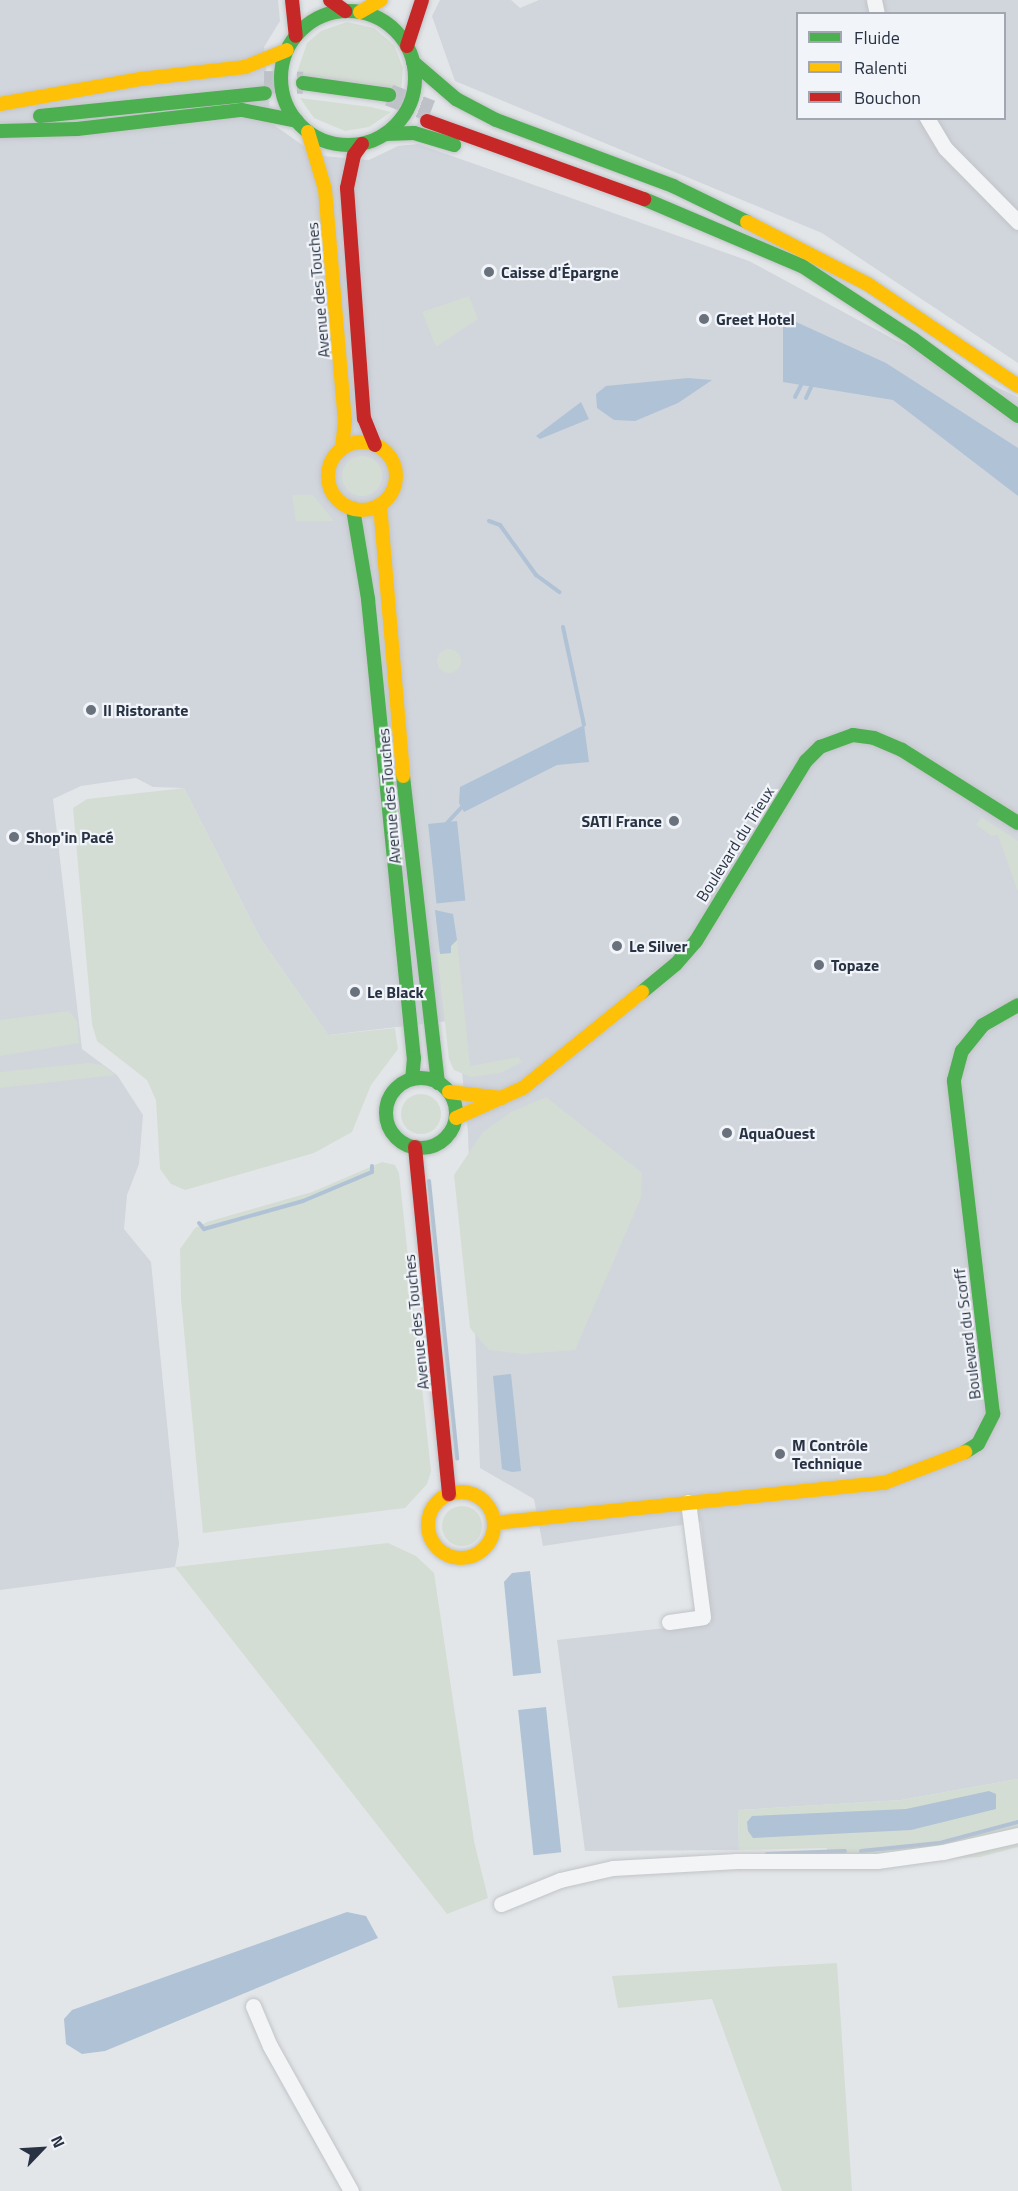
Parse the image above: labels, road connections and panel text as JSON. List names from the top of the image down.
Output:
{
  "streets": {
    "street": ["Avenue des Touches", "Boulevard du Trieux", "Boulevard du Scorff"]
  },
  "crossings": [
    ["Avenue des Touches", "Boulevard du Trieux"],
    ["Avenue des Touches", "Boulevard du Scorff"]
  ],
  "places": [
    "Caisse d'Épargne",
    "Greet Hotel",
    "Il Ristorante",
    "SATI France",
    "Shop'in Pacé",
    "Le Silver",
    "Topaze",
    "Le Black",
    "AquaOuest",
    "M Contrôle Technique"
  ],
  "legend": ["Fluide", "Ralenti", "Bouchon"],
  "north": "top right"
}
